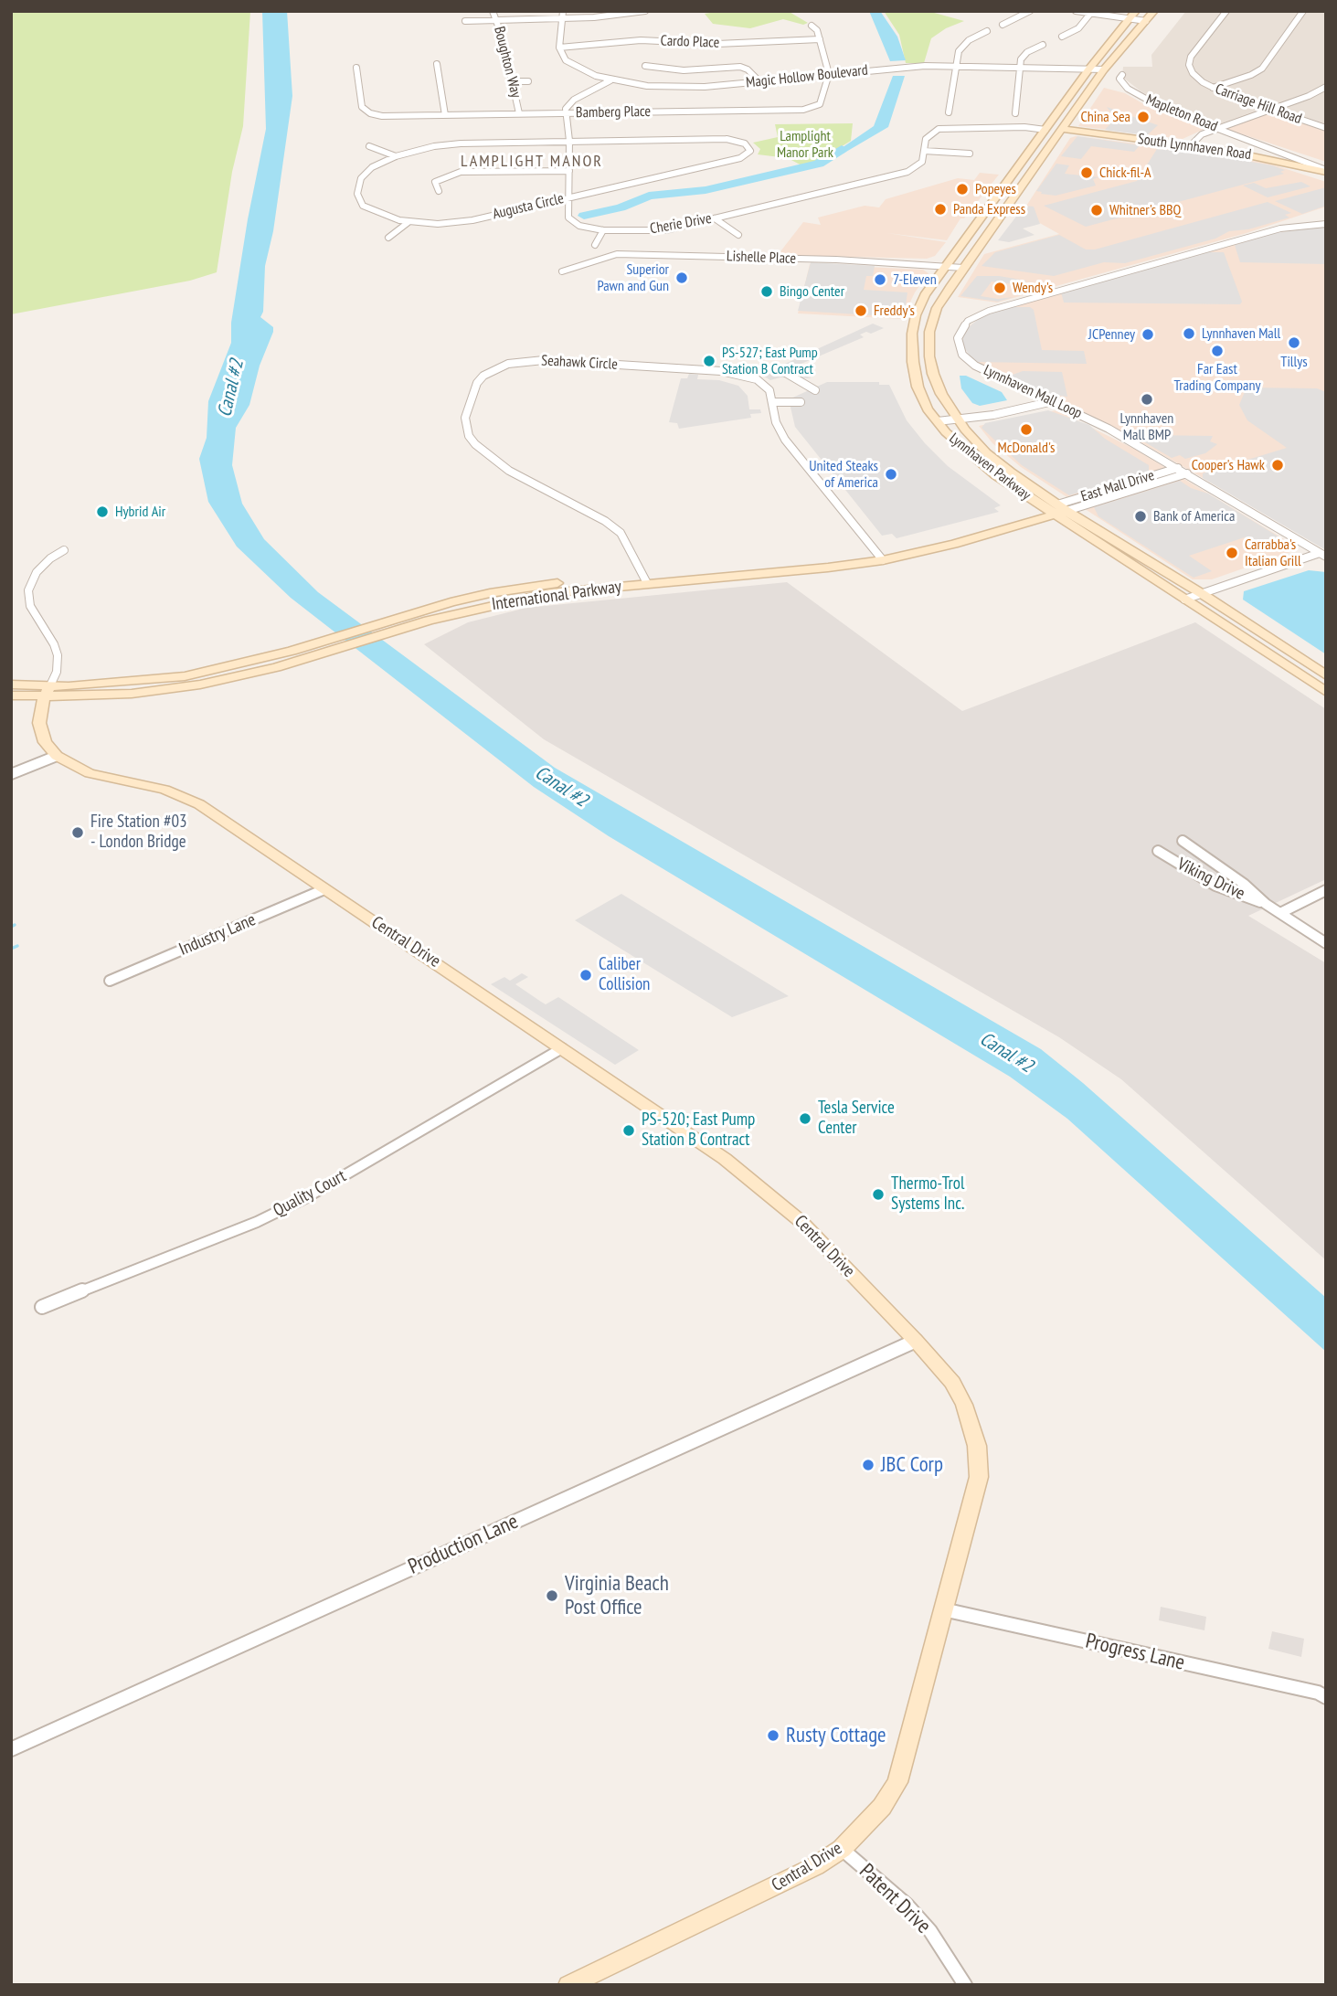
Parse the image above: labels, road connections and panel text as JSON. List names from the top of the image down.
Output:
{
  "streets": {
    "main road": [
      "South Lynnhaven Road",
      "Lynnhaven Parkway",
      "International Parkway",
      "Central Drive"
    ],
    "street": [
      "Cardo Place",
      "Boughton Way",
      "Magic Hollow Boulevard",
      "Carriage Hill Road",
      "Bamberg Place",
      "Mapleton Road",
      "Augusta Circle",
      "Cherie Drive",
      "Lishelle Place",
      "Seahawk Circle",
      "Lynnhaven Mall Loop",
      "East Mall Drive",
      "Viking Drive",
      "Industry Lane",
      "Quality Court",
      "Production Lane",
      "Progress Lane",
      "Patent Drive"
    ]
  },
  "crossings": [
    ["Cardo Place", "Magic Hollow Boulevard"],
    ["Boughton Way", "Bamberg Place"],
    ["Magic Hollow Boulevard", "Bamberg Place"],
    ["Magic Hollow Boulevard", "Lynnhaven Parkway"],
    ["Bamberg Place", "Cherie Drive"],
    ["Mapleton Road", "South Lynnhaven Road"],
    ["South Lynnhaven Road", "Cherie Drive"],
    ["South Lynnhaven Road", "Lynnhaven Parkway"],
    ["Augusta Circle", "Cherie Drive"],
    ["Cherie Drive", "Lynnhaven Parkway"],
    ["Lishelle Place", "Lynnhaven Parkway"],
    ["Seahawk Circle", "International Parkway"],
    ["Lynnhaven Mall Loop", "East Mall Drive"],
    ["Lynnhaven Parkway", "East Mall Drive"],
    ["Lynnhaven Parkway", "International Parkway"],
    ["East Mall Drive", "International Parkway"],
    ["Industry Lane", "Central Drive"],
    ["Central Drive", "Quality Court"],
    ["Central Drive", "Production Lane"],
    ["Central Drive", "Progress Lane"],
    ["Central Drive", "Patent Drive"]
  ],
  "districts": ["LAMPLIGHT MANOR"],
  "water": ["Canal #2"],
  "parks": ["Lamplight Manor Park"],
  "places": [
    "China Sea",
    "Chick-fil-A",
    "Popeyes",
    "Panda Express",
    "Whitner's BBQ",
    "Superior Pawn and Gun",
    "7-Eleven",
    "Wendy's",
    "Bingo Center",
    "Freddy's",
    "Lynnhaven Mall",
    "JCPenney",
    "Tillys",
    "Far East Trading Company",
    "PS-527; East Pump Station B Contract",
    "Lynnhaven Mall BMP",
    "McDonald's",
    "Cooper's Hawk",
    "United Steaks of America",
    "Hybrid Air",
    "Bank of America",
    "Carrabba's Italian Grill",
    "Fire Station #03 - London Bridge",
    "Caliber Collision",
    "Tesla Service Center",
    "PS-520; East Pump Station B Contract",
    "Thermo-Trol Systems Inc.",
    "JBC Corp",
    "Virginia Beach Post Office",
    "Rusty Cottage"
  ]
}
